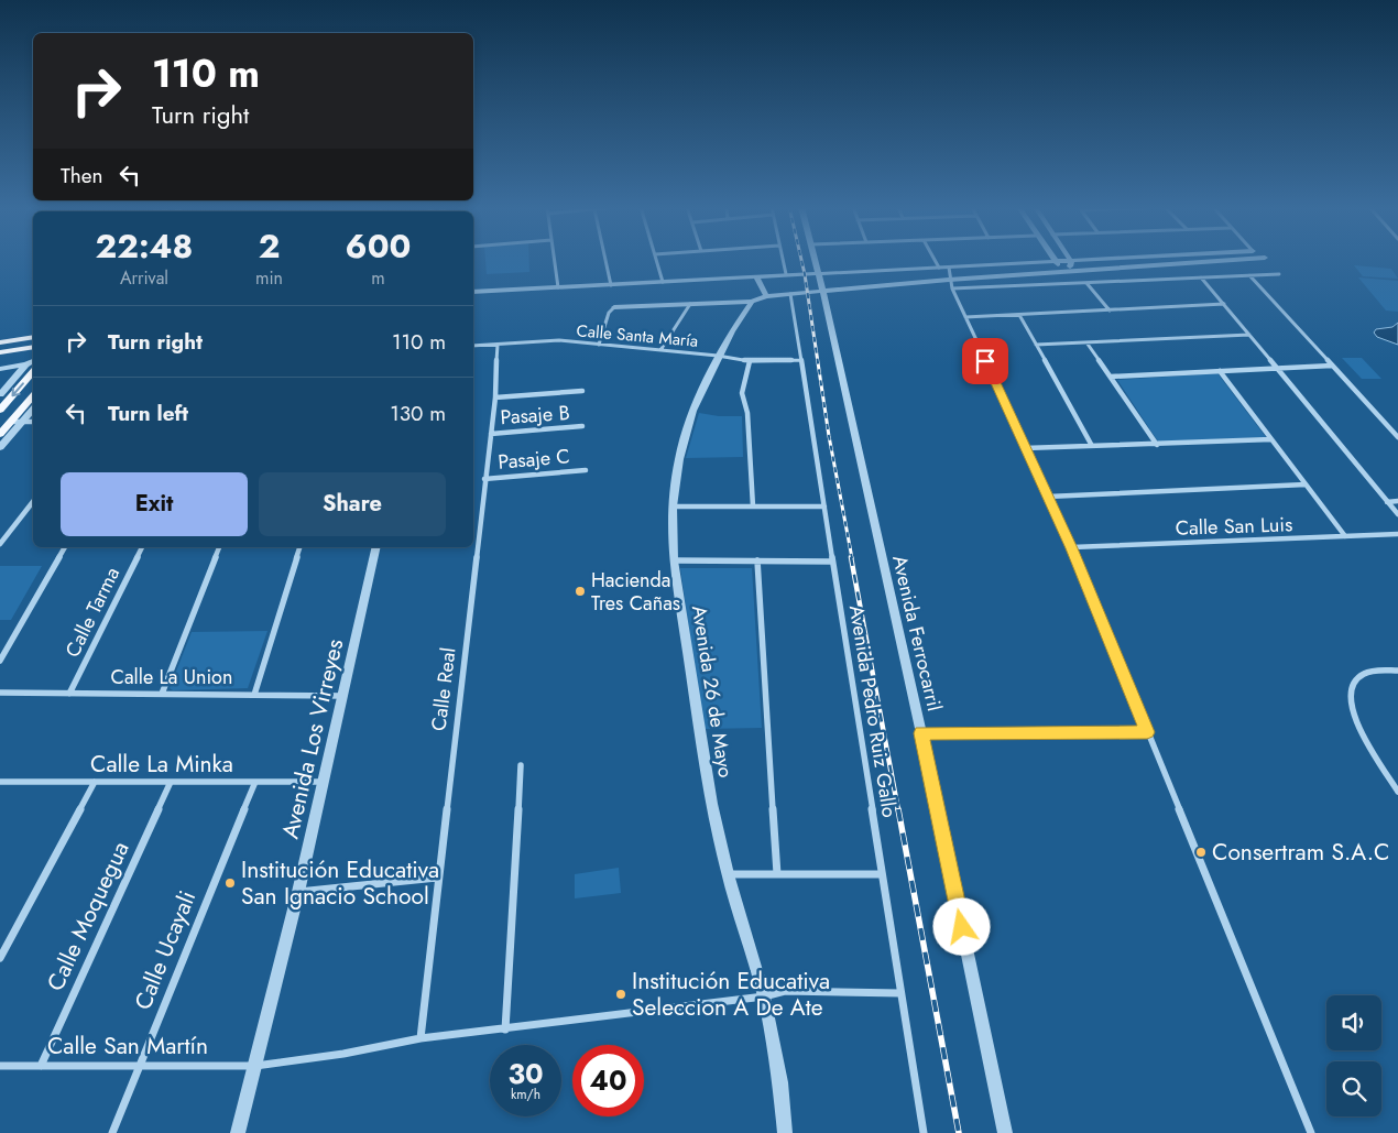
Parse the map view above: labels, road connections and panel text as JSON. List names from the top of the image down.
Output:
{
  "streets": {
    "street": [
      "Calle Santa María",
      "Pasaje B",
      "Pasaje C",
      "Calle San Luis",
      "Calle Tarma",
      "Avenida Ferrocarril",
      "Calle La Union",
      "Calle Real",
      "Avenida 26 de Mayo",
      "Avenida Pedro Ruiz Gallo",
      "Avenida Los Virreyes",
      "Calle La Minka",
      "Calle Moquegua",
      "Calle Ucayali",
      "Calle San Martín"
    ]
  },
  "crossings": [
    ["Calle Santa María", "Calle Real"],
    ["Calle Santa María", "Avenida 26 de Mayo"],
    ["Calle Santa María", "Avenida Pedro Ruiz Gallo"],
    ["Pasaje B", "Calle Real"],
    ["Pasaje C", "Calle Real"],
    ["Calle Tarma", "Calle La Union"],
    ["Calle La Union", "Avenida Los Virreyes"],
    ["Calle Real", "Calle San Martín"],
    ["Avenida 26 de Mayo", "Calle San Martín"],
    ["Avenida Pedro Ruiz Gallo", "Calle San Martín"],
    ["Avenida Los Virreyes", "Calle La Minka"],
    ["Avenida Los Virreyes", "Calle San Martín"],
    ["Calle La Minka", "Calle Moquegua"],
    ["Calle La Minka", "Calle Ucayali"],
    ["Calle Moquegua", "Calle San Martín"],
    ["Calle Ucayali", "Calle San Martín"]
  ],
  "places": [
    "Hacienda Tres Cañas",
    "Consertram S.A.C",
    "Institución Educativa San Ignacio School",
    "Institución Educativa Seleccion A De Ate"
  ],
  "page": {
    "turn": ["110 m", "Turn right"],
    "then": "Then",
    "eta": [
      "22:48",
      "Arrival",
      "2",
      "min",
      "600",
      "m"
    ],
    "list": [
      {
        "name": "Turn right",
        "value": "110 m"
      },
      {
        "name": "Turn left",
        "value": "130 m"
      }
    ],
    "buttons": ["Exit", "Share"],
    "speed": "30 km/h",
    "limit": "40"
  }
}
